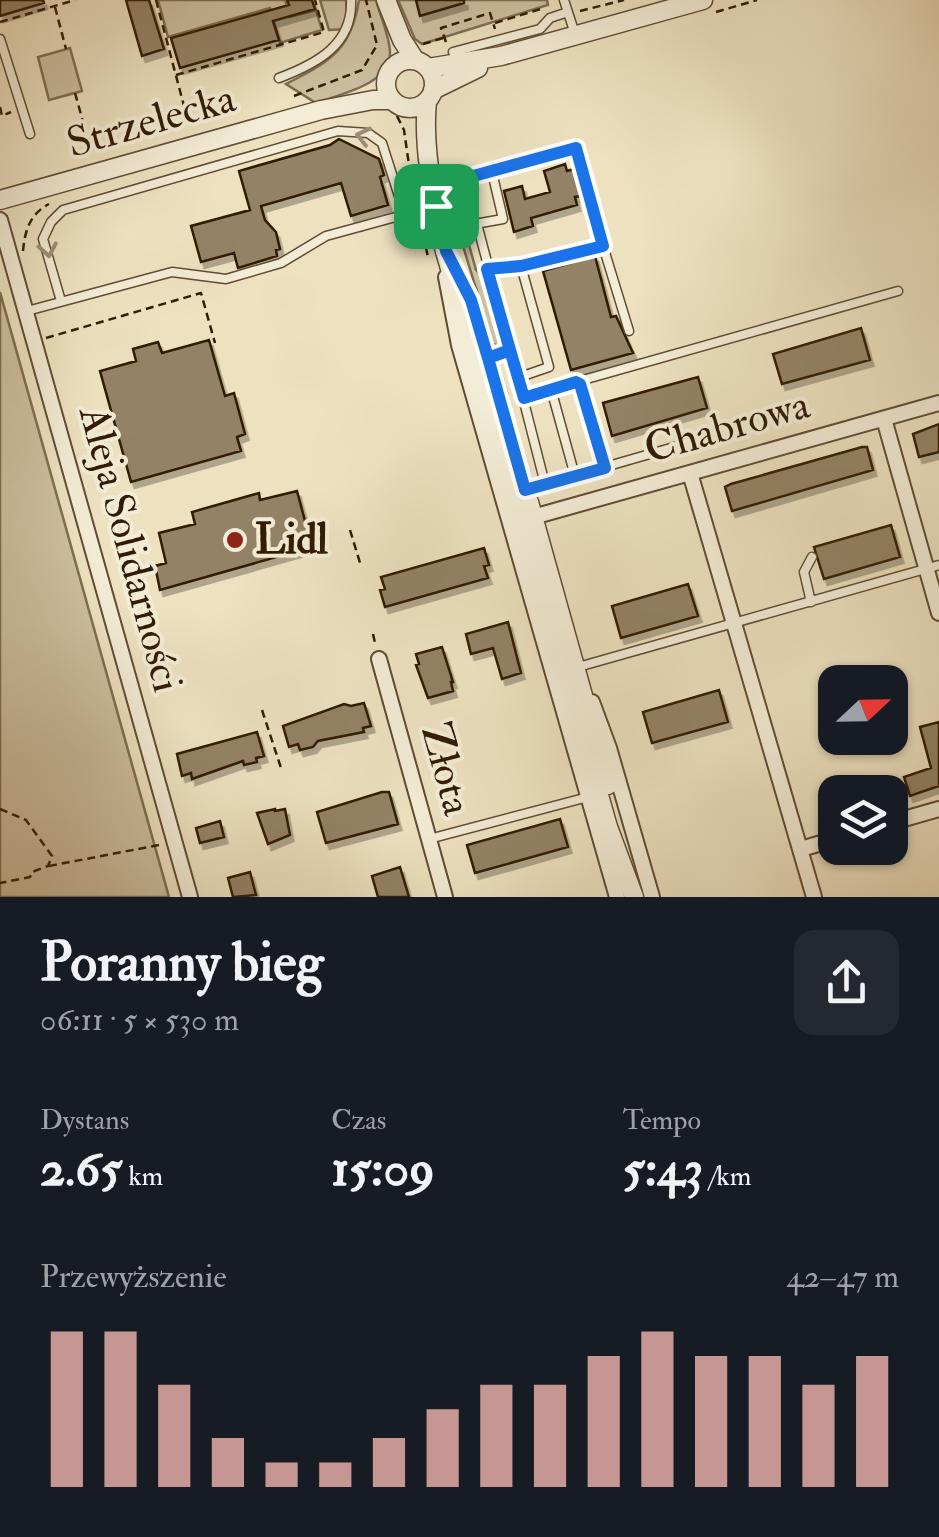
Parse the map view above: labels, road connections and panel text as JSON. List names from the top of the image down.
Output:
{
  "streets": {
    "street": [
      "Strzelecka",
      "Chabrowa",
      "Aleja Solidarności",
      "Złota"
    ]
  },
  "places": ["Lidl"],
  "north": "right",
  "page": {
    "heading": ["Poranny bieg", "06:11 · 5 × 530 m"],
    "stats": [
      ["Dystans", "2.65 km"],
      ["Czas", "15:09"],
      ["Tempo", "5:43 /km"]
    ],
    "chart": ["Przewyższenie", "42–47 m"]
  }
}
